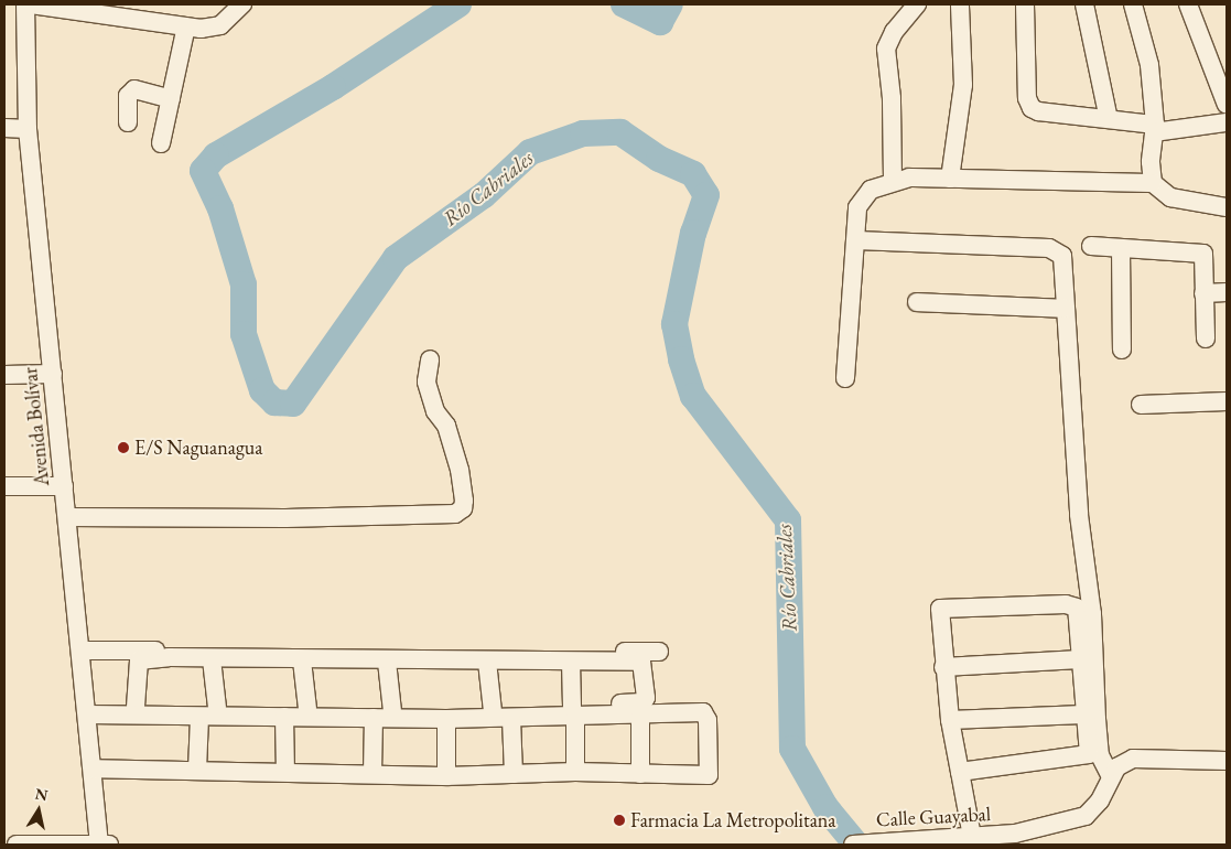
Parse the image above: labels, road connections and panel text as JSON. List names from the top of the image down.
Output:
{
  "streets": {
    "street": ["Avenida Bolívar", "Calle Guayabal"]
  },
  "water": ["Río Cabriales"],
  "places": ["E/S Naguanagua", "Farmacia La Metropolitana"],
  "north": "top"
}
